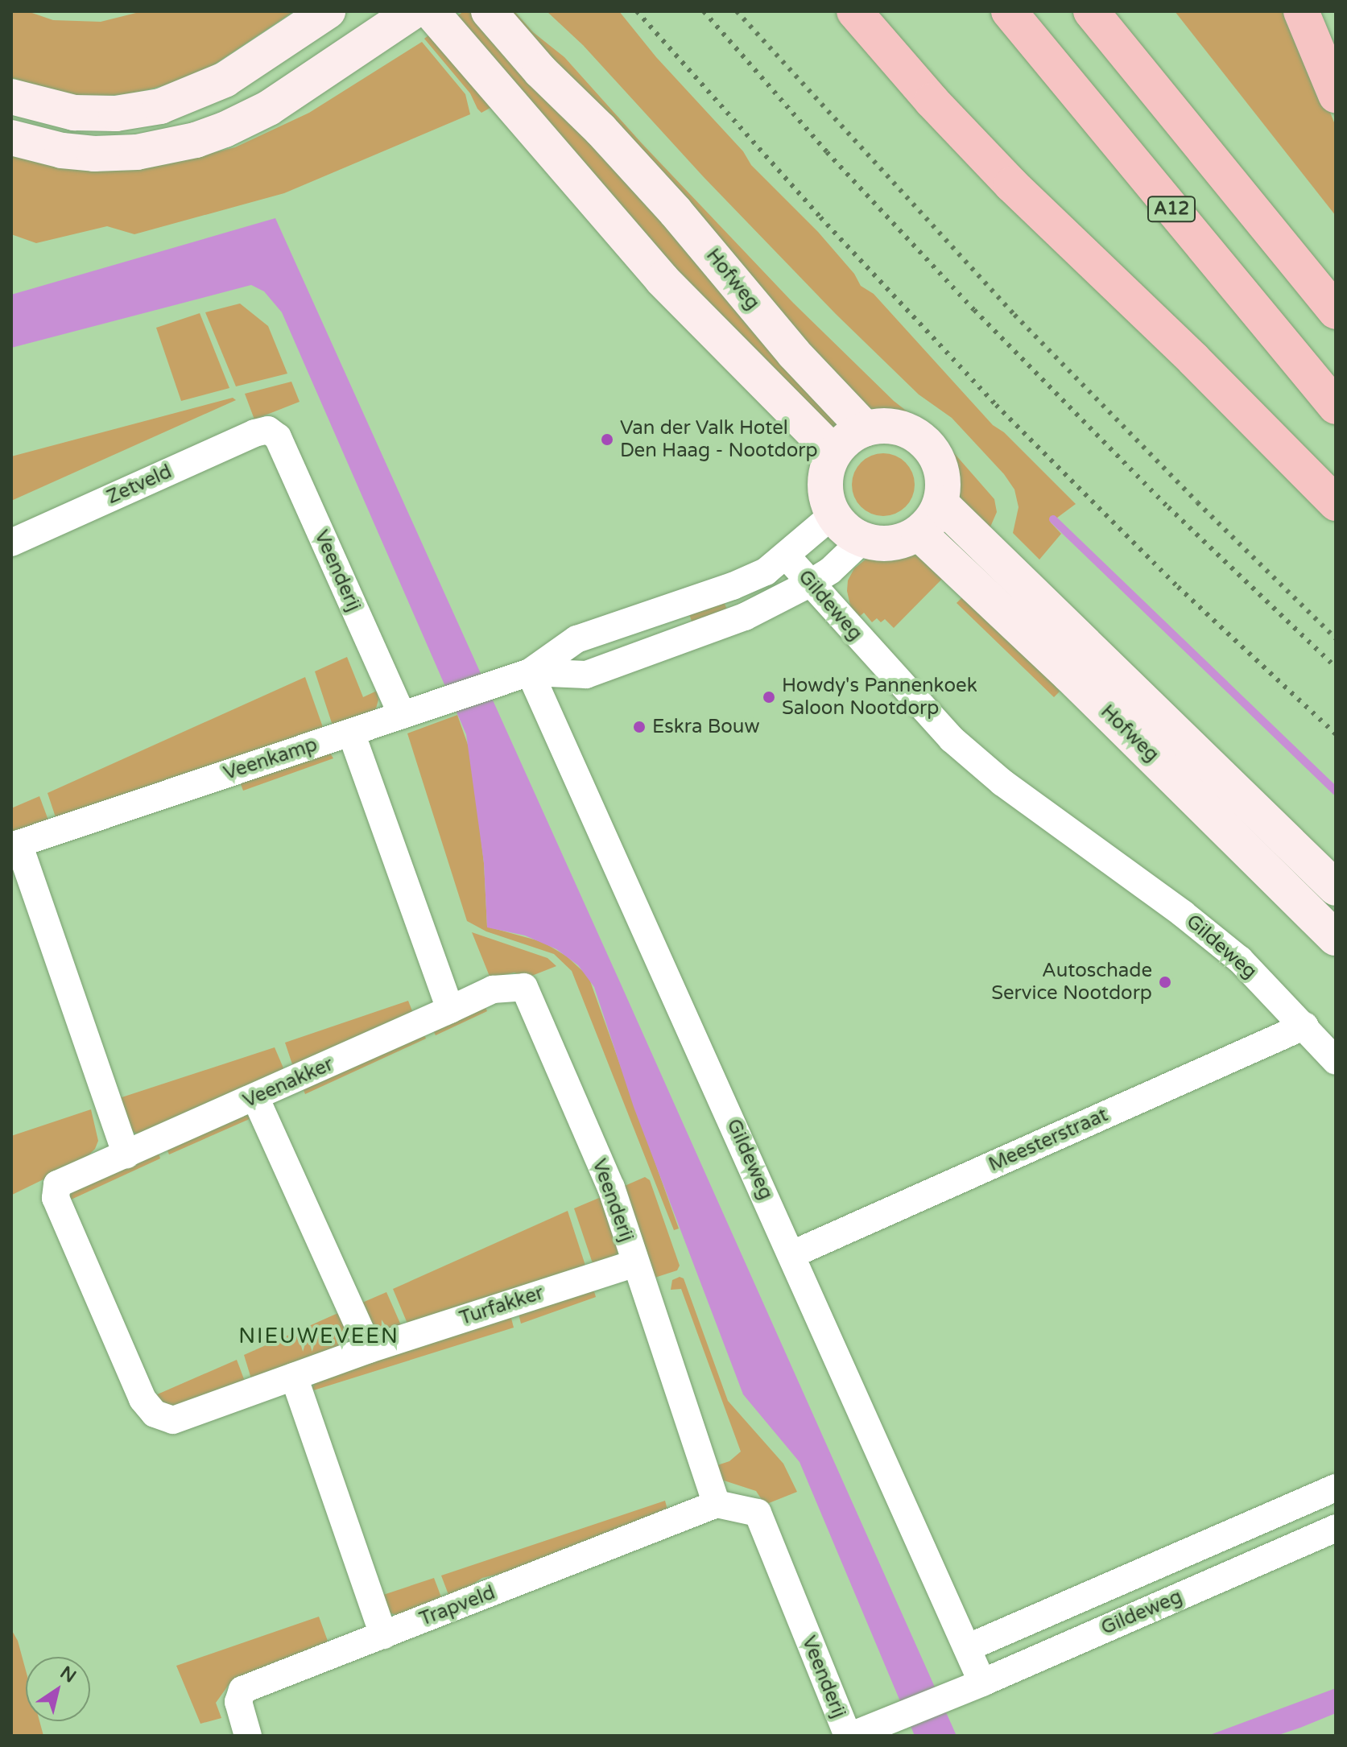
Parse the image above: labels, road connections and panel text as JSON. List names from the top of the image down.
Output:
{
  "streets": {
    "highway": ["A12"],
    "main road": ["Hofweg"],
    "street": [
      "Zetveld",
      "Veenderij",
      "Gildeweg",
      "Veenkamp",
      "Veenakker",
      "Meesterstraat",
      "Turfakker",
      "Trapveld"
    ]
  },
  "crossings": [
    ["Hofweg", "Veenkamp"],
    ["Zetveld", "Veenderij"],
    ["Veenderij", "Veenkamp"],
    ["Veenderij", "Veenakker"],
    ["Veenderij", "Turfakker"],
    ["Veenderij", "Trapveld"],
    ["Gildeweg", "Veenkamp"],
    ["Gildeweg", "Meesterstraat"],
    ["Veenakker", "Turfakker"]
  ],
  "districts": ["NIEUWEVEEN"],
  "places": [
    "Van der Valk Hotel Den Haag - Nootdorp",
    "Howdy's Pannenkoek Saloon Nootdorp",
    "Eskra Bouw",
    "Autoschade Service Nootdorp"
  ],
  "north": "top right"
}
